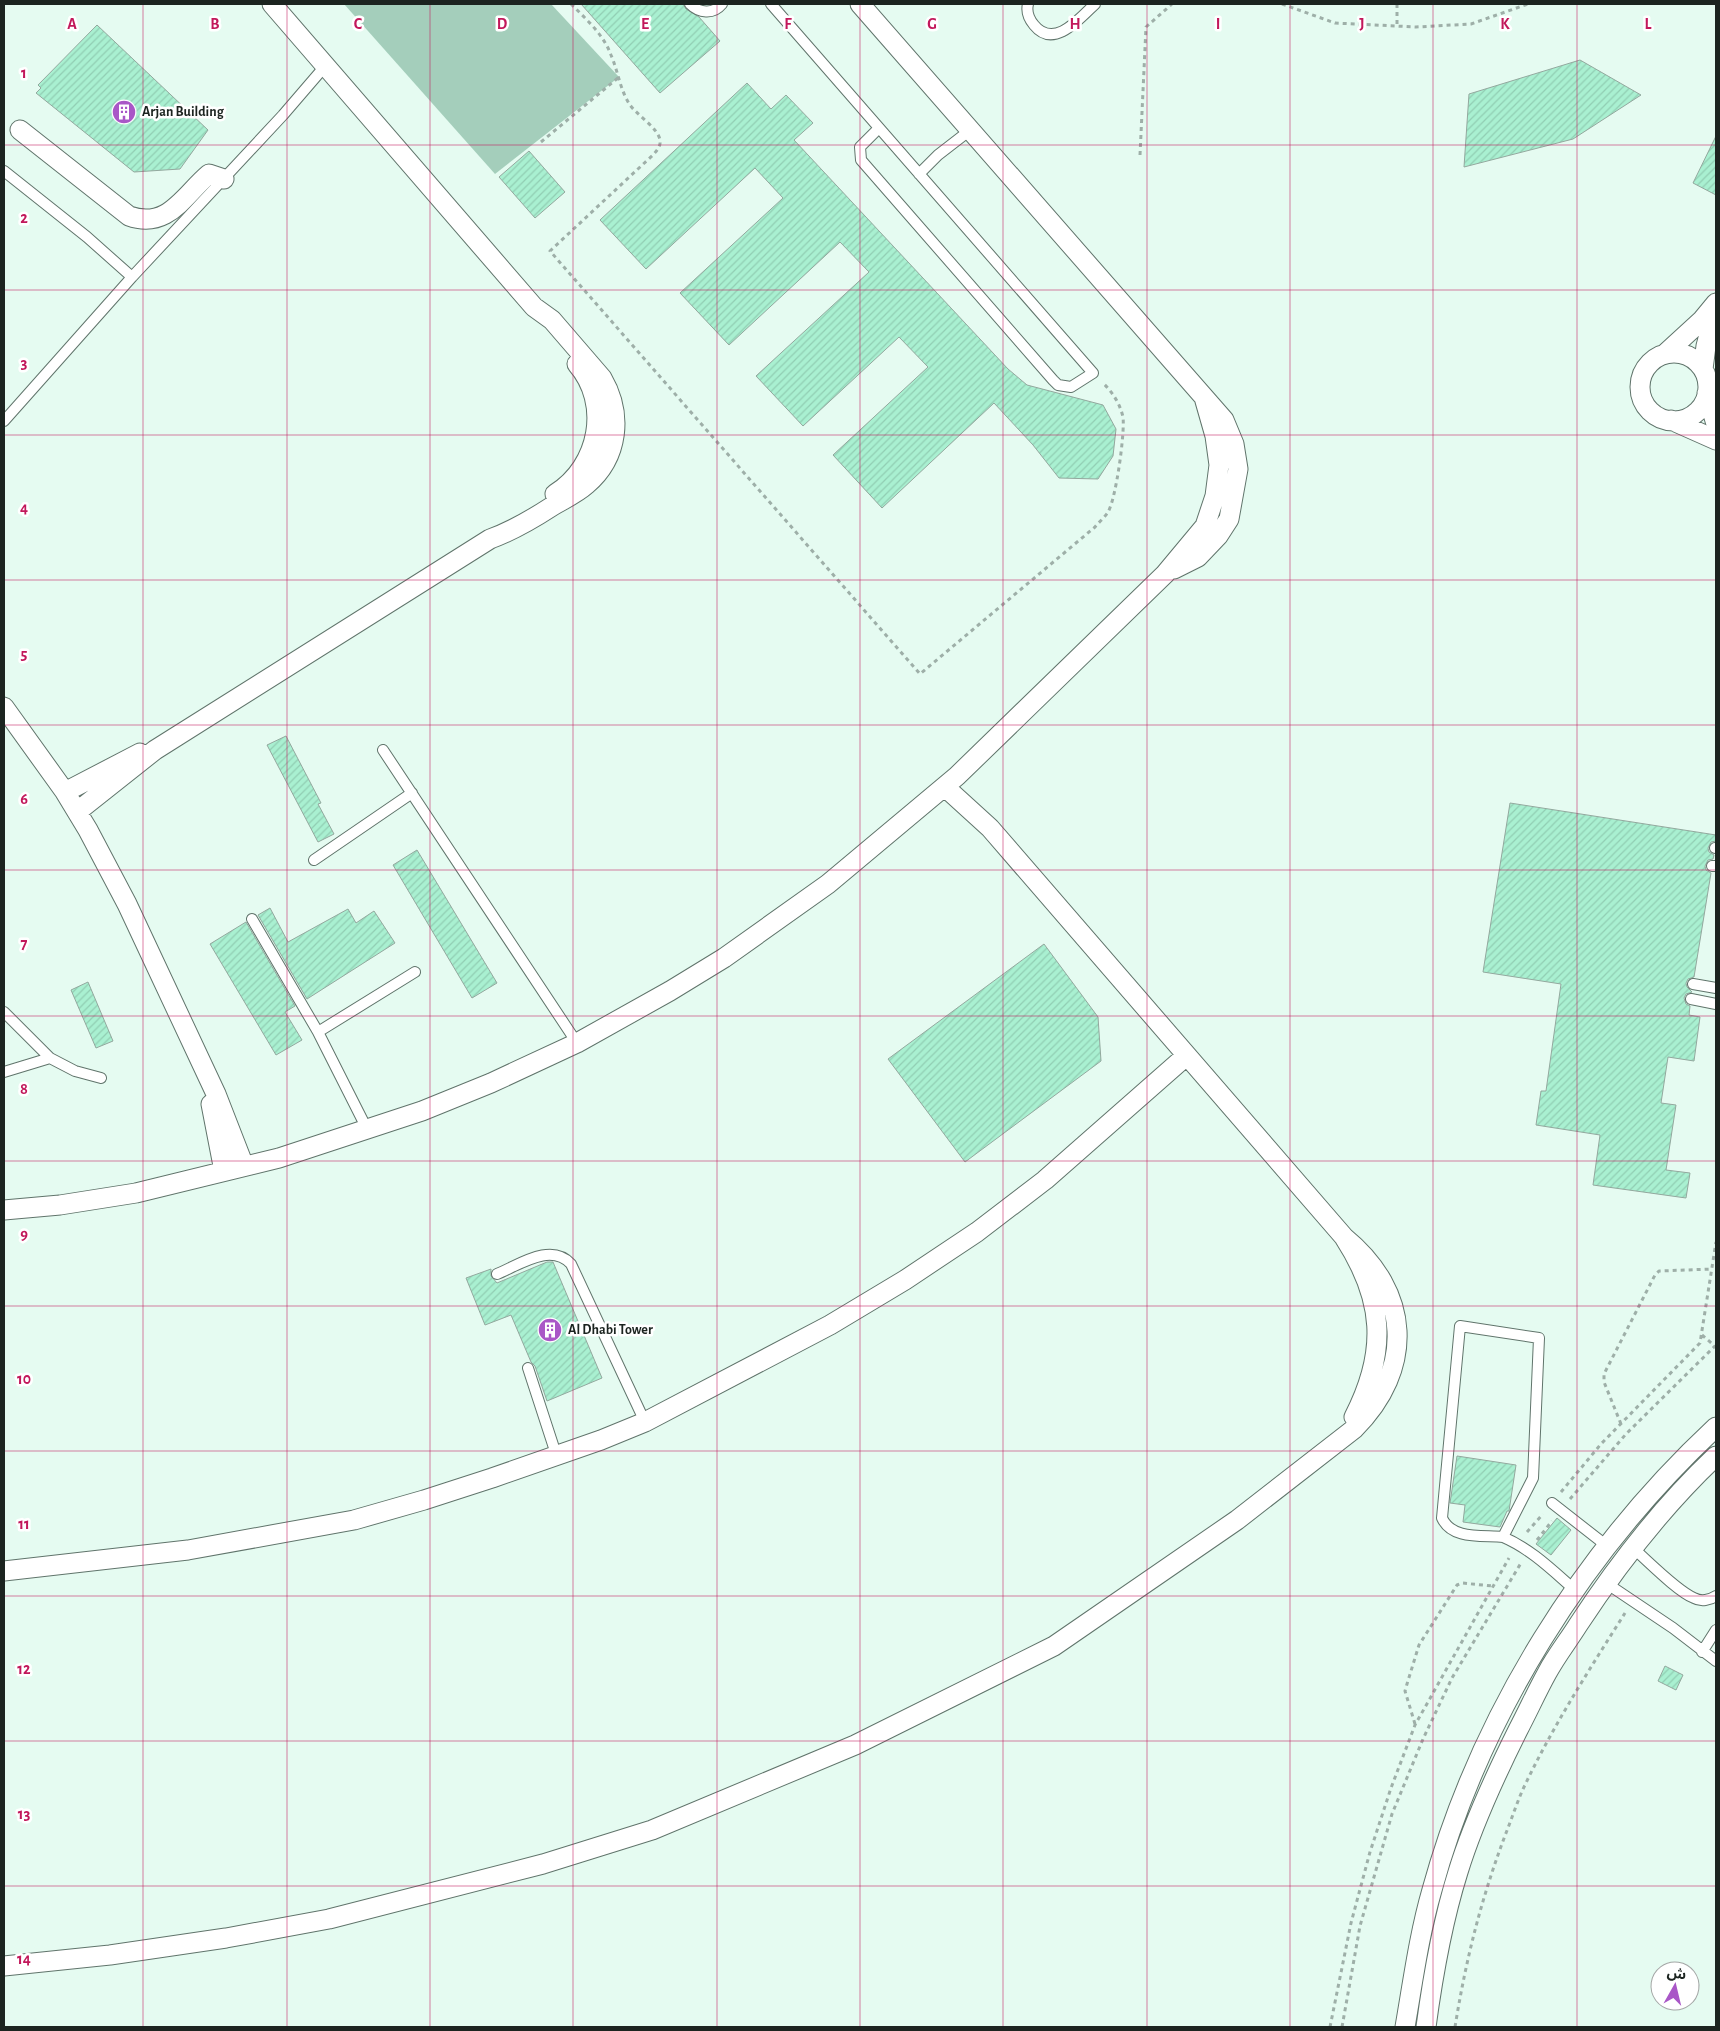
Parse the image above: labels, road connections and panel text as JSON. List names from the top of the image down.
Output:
{
  "places": {
    "building": ["Arjan Building", "Al Dhabi Tower"]
  },
  "north": "top",
  "grid": {
    "columns": [
      "A",
      "B",
      "C",
      "D",
      "E",
      "F",
      "G",
      "H",
      "I",
      "J",
      "K",
      "L"
    ],
    "rows": [
      "1",
      "2",
      "3",
      "4",
      "5",
      "6",
      "7",
      "8",
      "9",
      "10",
      "11",
      "12",
      "13",
      "14"
    ]
  }
}
